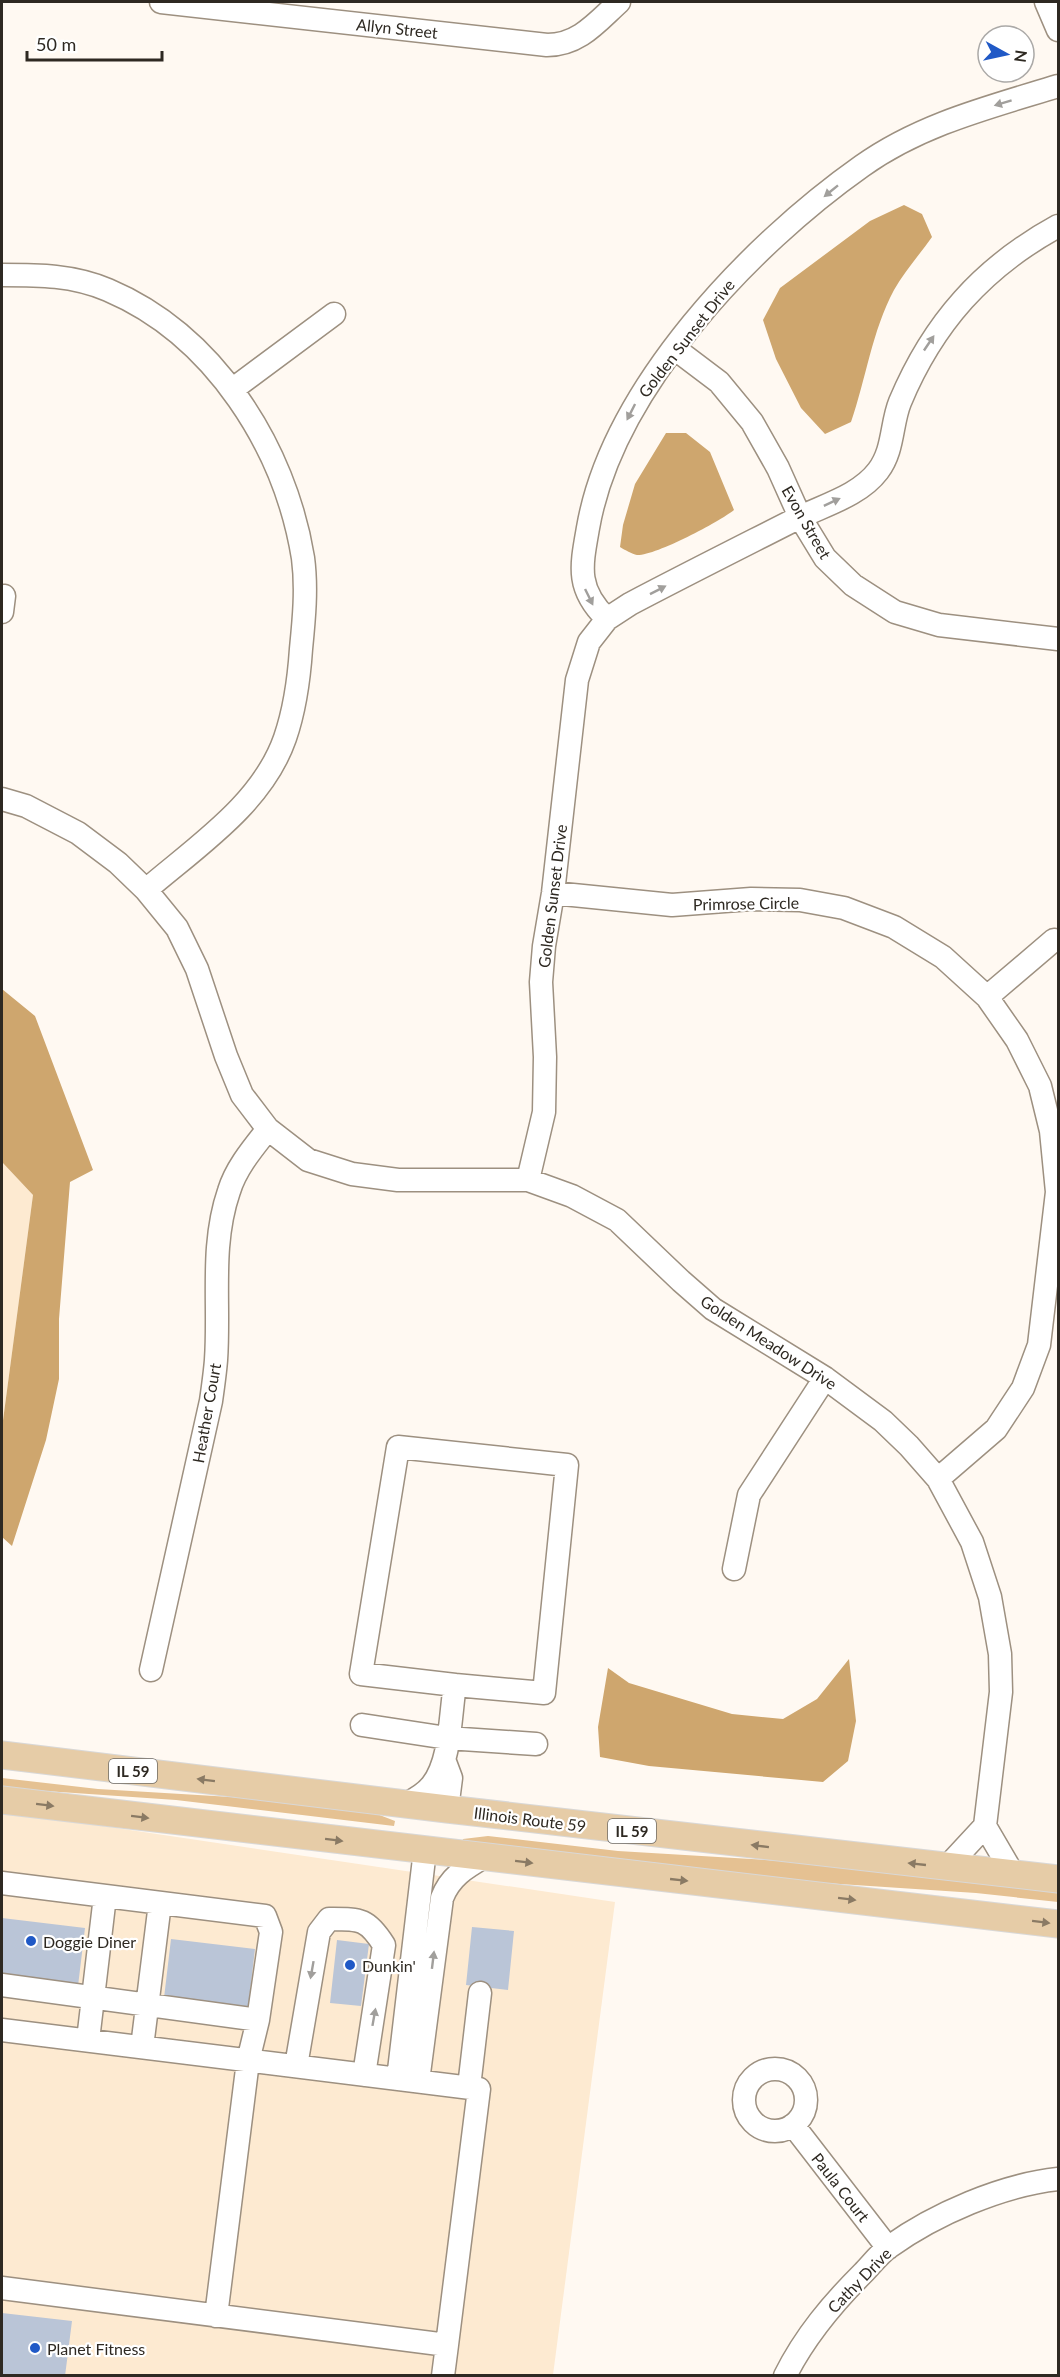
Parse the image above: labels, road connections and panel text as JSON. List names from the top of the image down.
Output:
{
  "streets": {
    "main road": ["IL 59", "Illinois Route 59"],
    "street": [
      "Allyn Street",
      "Golden Sunset Drive",
      "Evon Street",
      "Primrose Circle",
      "Golden Meadow Drive",
      "Heather Court",
      "Paula Court",
      "Cathy Drive"
    ]
  },
  "crossings": [
    ["Golden Sunset Drive", "Evon Street"],
    ["Golden Sunset Drive", "Primrose Circle"],
    ["Golden Sunset Drive", "Golden Meadow Drive"],
    ["Primrose Circle", "Golden Meadow Drive"],
    ["Golden Meadow Drive", "Heather Court"],
    ["Paula Court", "Cathy Drive"]
  ],
  "places": ["Doggie Diner", "Dunkin'", "Planet Fitness"],
  "scale_bar": "50 m",
  "north": "right"
}
